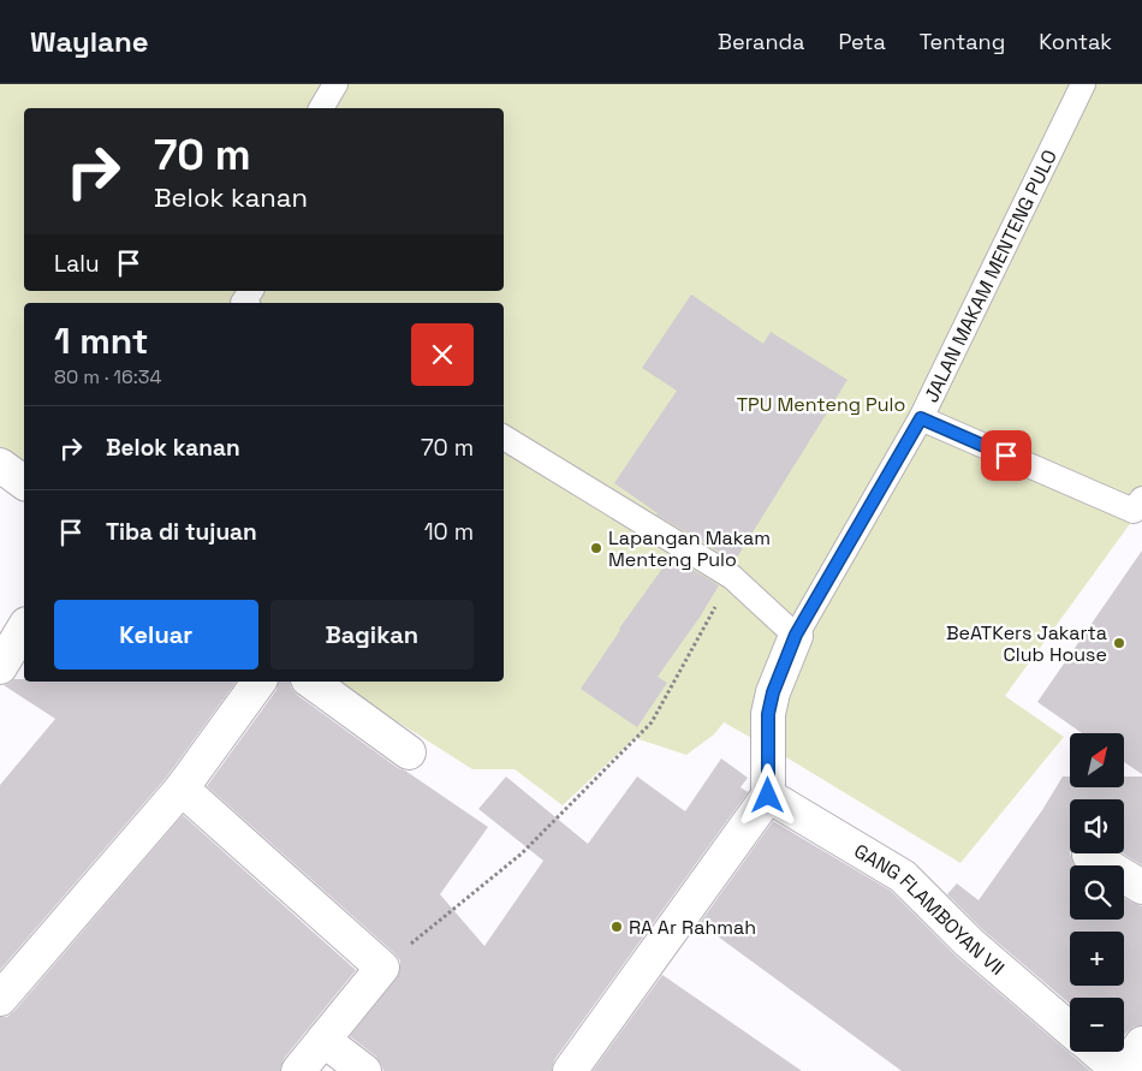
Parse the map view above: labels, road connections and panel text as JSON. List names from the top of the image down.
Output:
{
  "streets": {
    "street": ["JALAN MAKAM MENTENG PULO", "GANG FLAMBOYAN VII"]
  },
  "crossings": [
    ["JALAN MAKAM MENTENG PULO", "GANG FLAMBOYAN VII"]
  ],
  "parks": ["TPU Menteng Pulo"],
  "places": ["Lapangan Makam Menteng Pulo", "BeATKers Jakarta Club House", "RA Ar Rahmah"],
  "north": "top right",
  "page": {
    "header": "Waylane",
    "nav": [
      "Beranda",
      "Peta",
      "Tentang",
      "Kontak"
    ],
    "turn": ["70 m", "Belok kanan"],
    "then": "Lalu",
    "heading": ["1 mnt", "80 m · 16:34"],
    "list": [
      {
        "name": "Belok kanan",
        "value": "70 m"
      },
      {
        "name": "Tiba di tujuan",
        "value": "10 m"
      }
    ],
    "buttons": ["Keluar", "Bagikan"],
    "map_buttons": ["+", "−"]
  }
}
